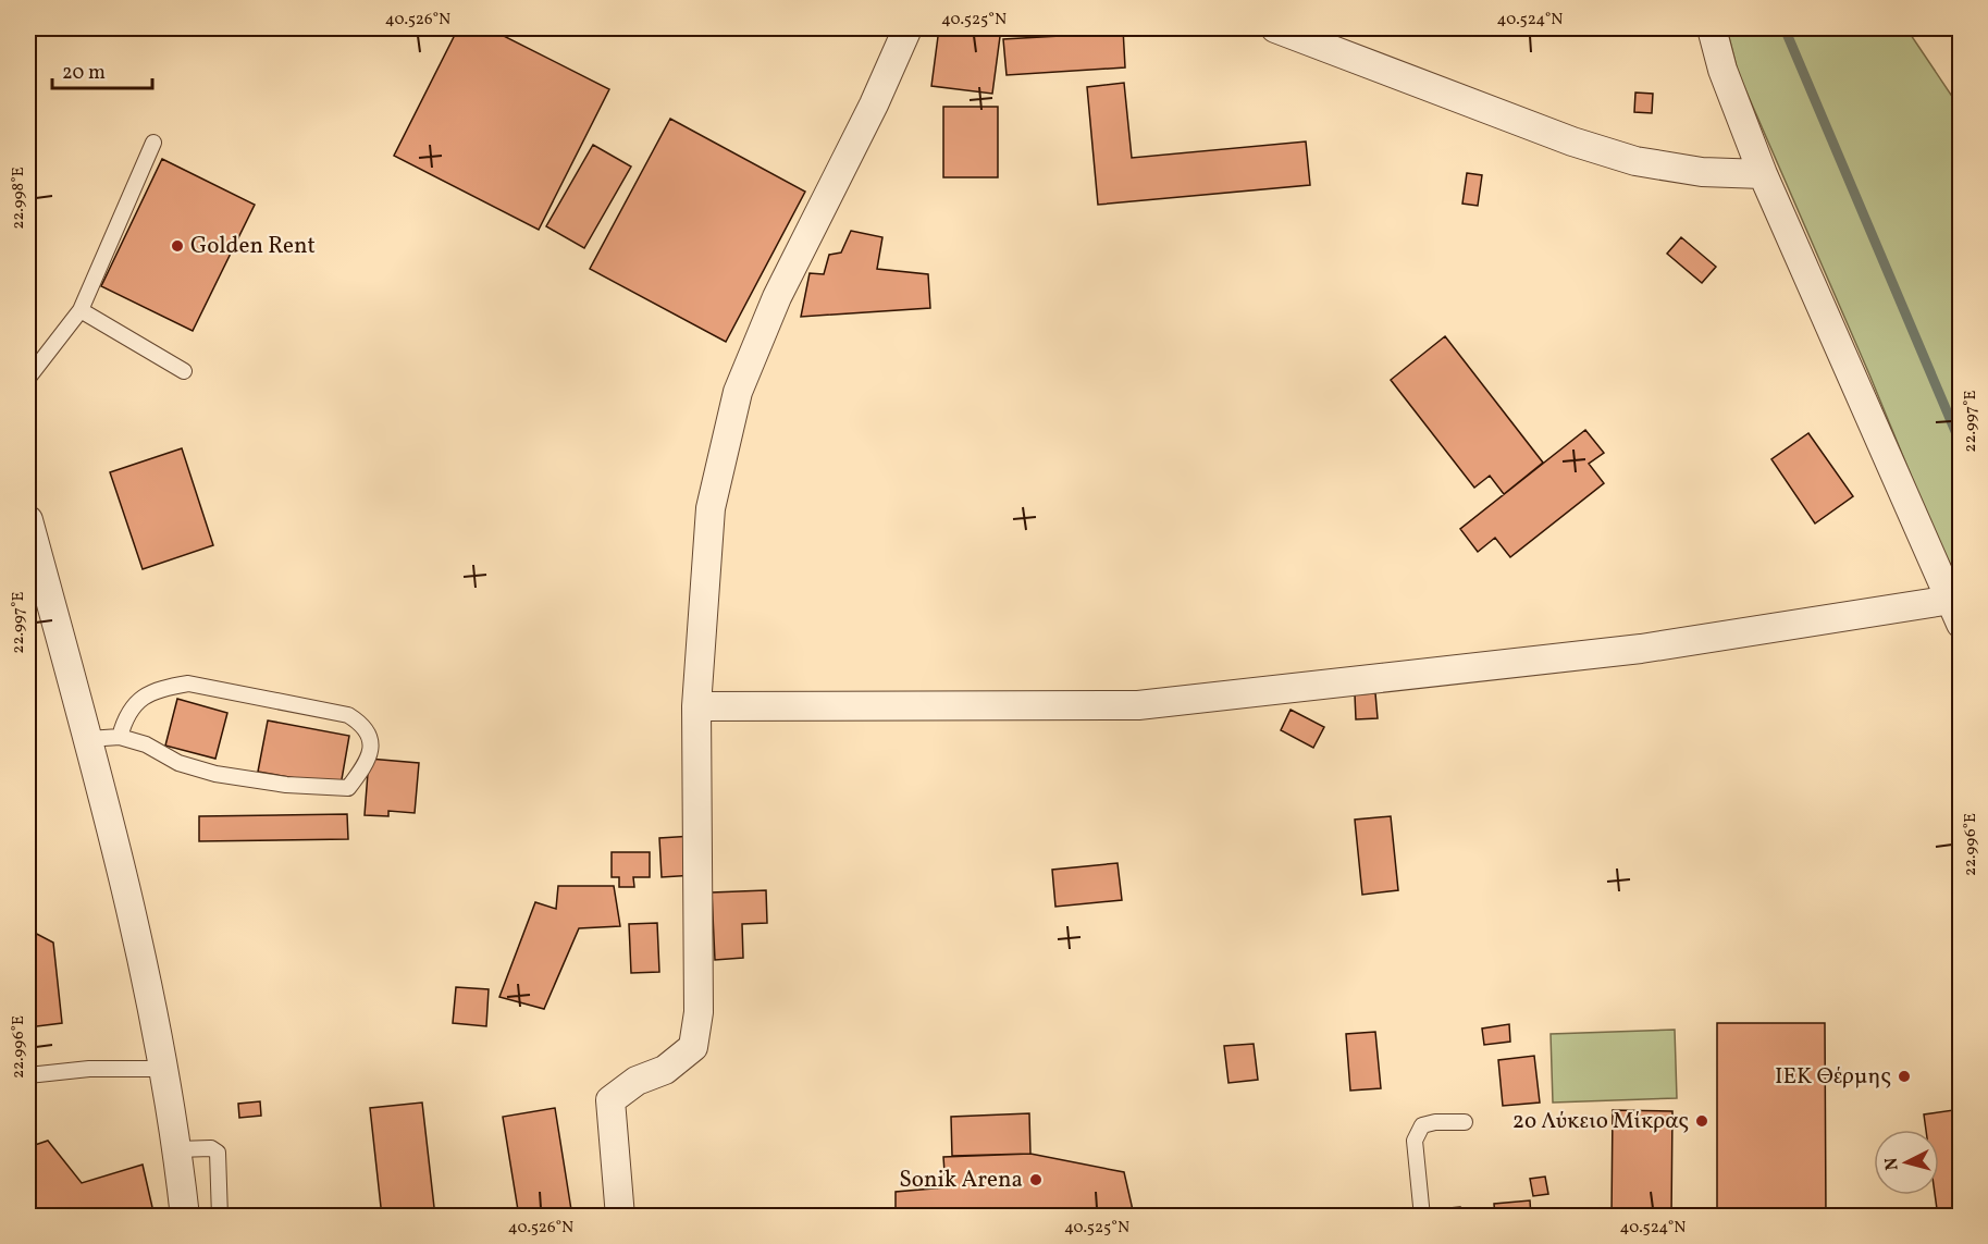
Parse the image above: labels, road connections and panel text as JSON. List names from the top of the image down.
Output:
{
  "places": [
    "Golden Rent",
    "ΙΕΚ Θέρμης",
    "2ο Λύκειο Μίκρας",
    "Sonik Arena"
  ],
  "scale_bar": "20 m",
  "north": "left",
  "coordinates": [
    "40.526°N",
    "40.525°N",
    "40.524°N",
    "22.998°E",
    "22.997°E",
    "22.996°E"
  ]
}
